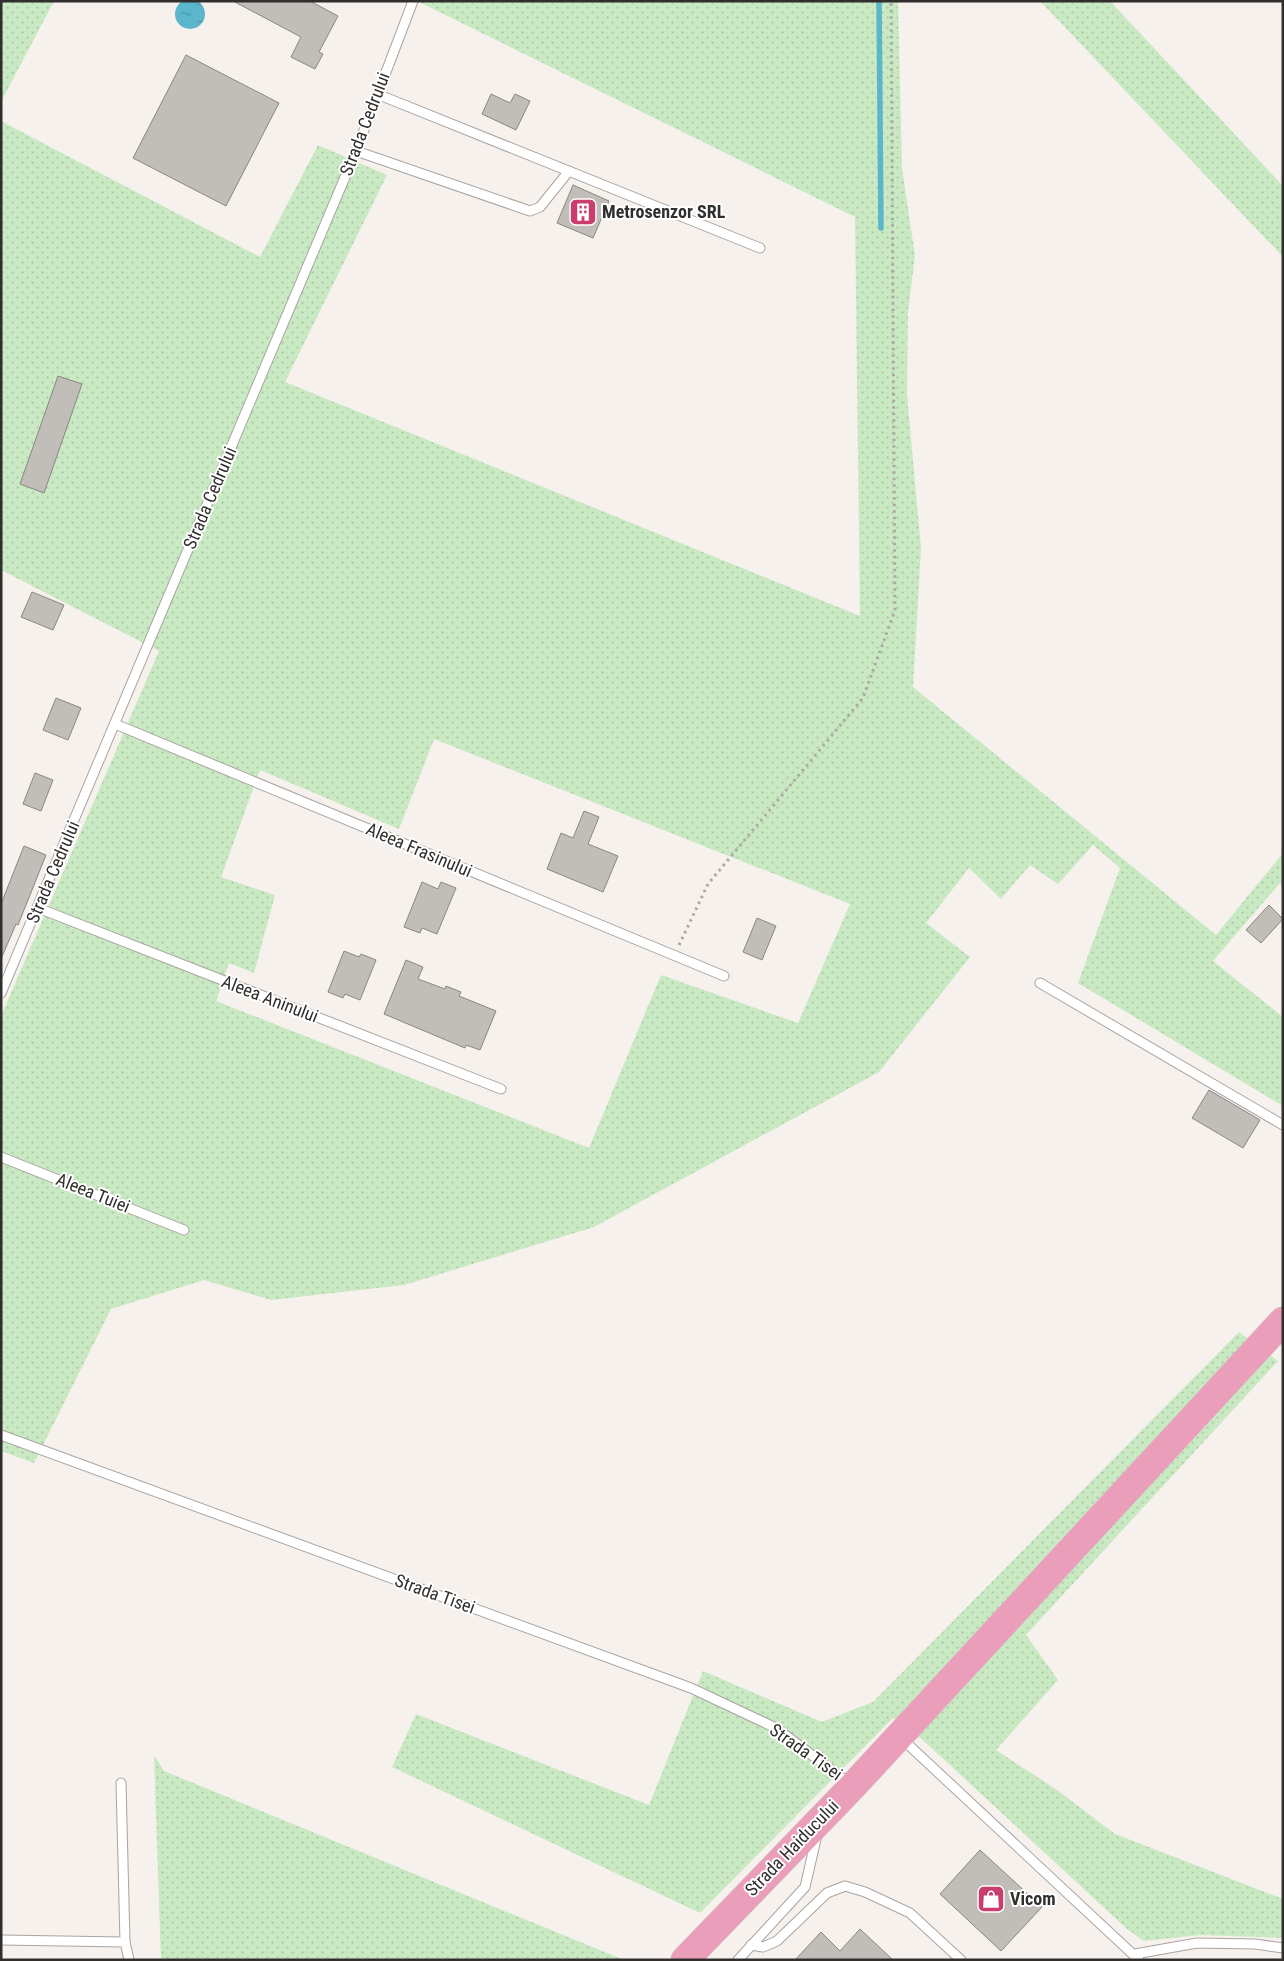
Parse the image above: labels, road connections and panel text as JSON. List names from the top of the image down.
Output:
{
  "streets": {
    "main road": ["Strada Haiducului"],
    "lane": [
      "Strada Cedrului",
      "Aleea Frasinului",
      "Aleea Aninului",
      "Aleea Tuiei",
      "Strada Tisei"
    ]
  },
  "crossings": [
    ["Strada Cedrului", "Aleea Frasinului"],
    ["Strada Cedrului", "Aleea Aninului"],
    ["Strada Tisei", "Strada Haiducului"]
  ],
  "places": {
    "building": ["Metrosenzor SRL"],
    "shop": ["Vicom"]
  }
}
